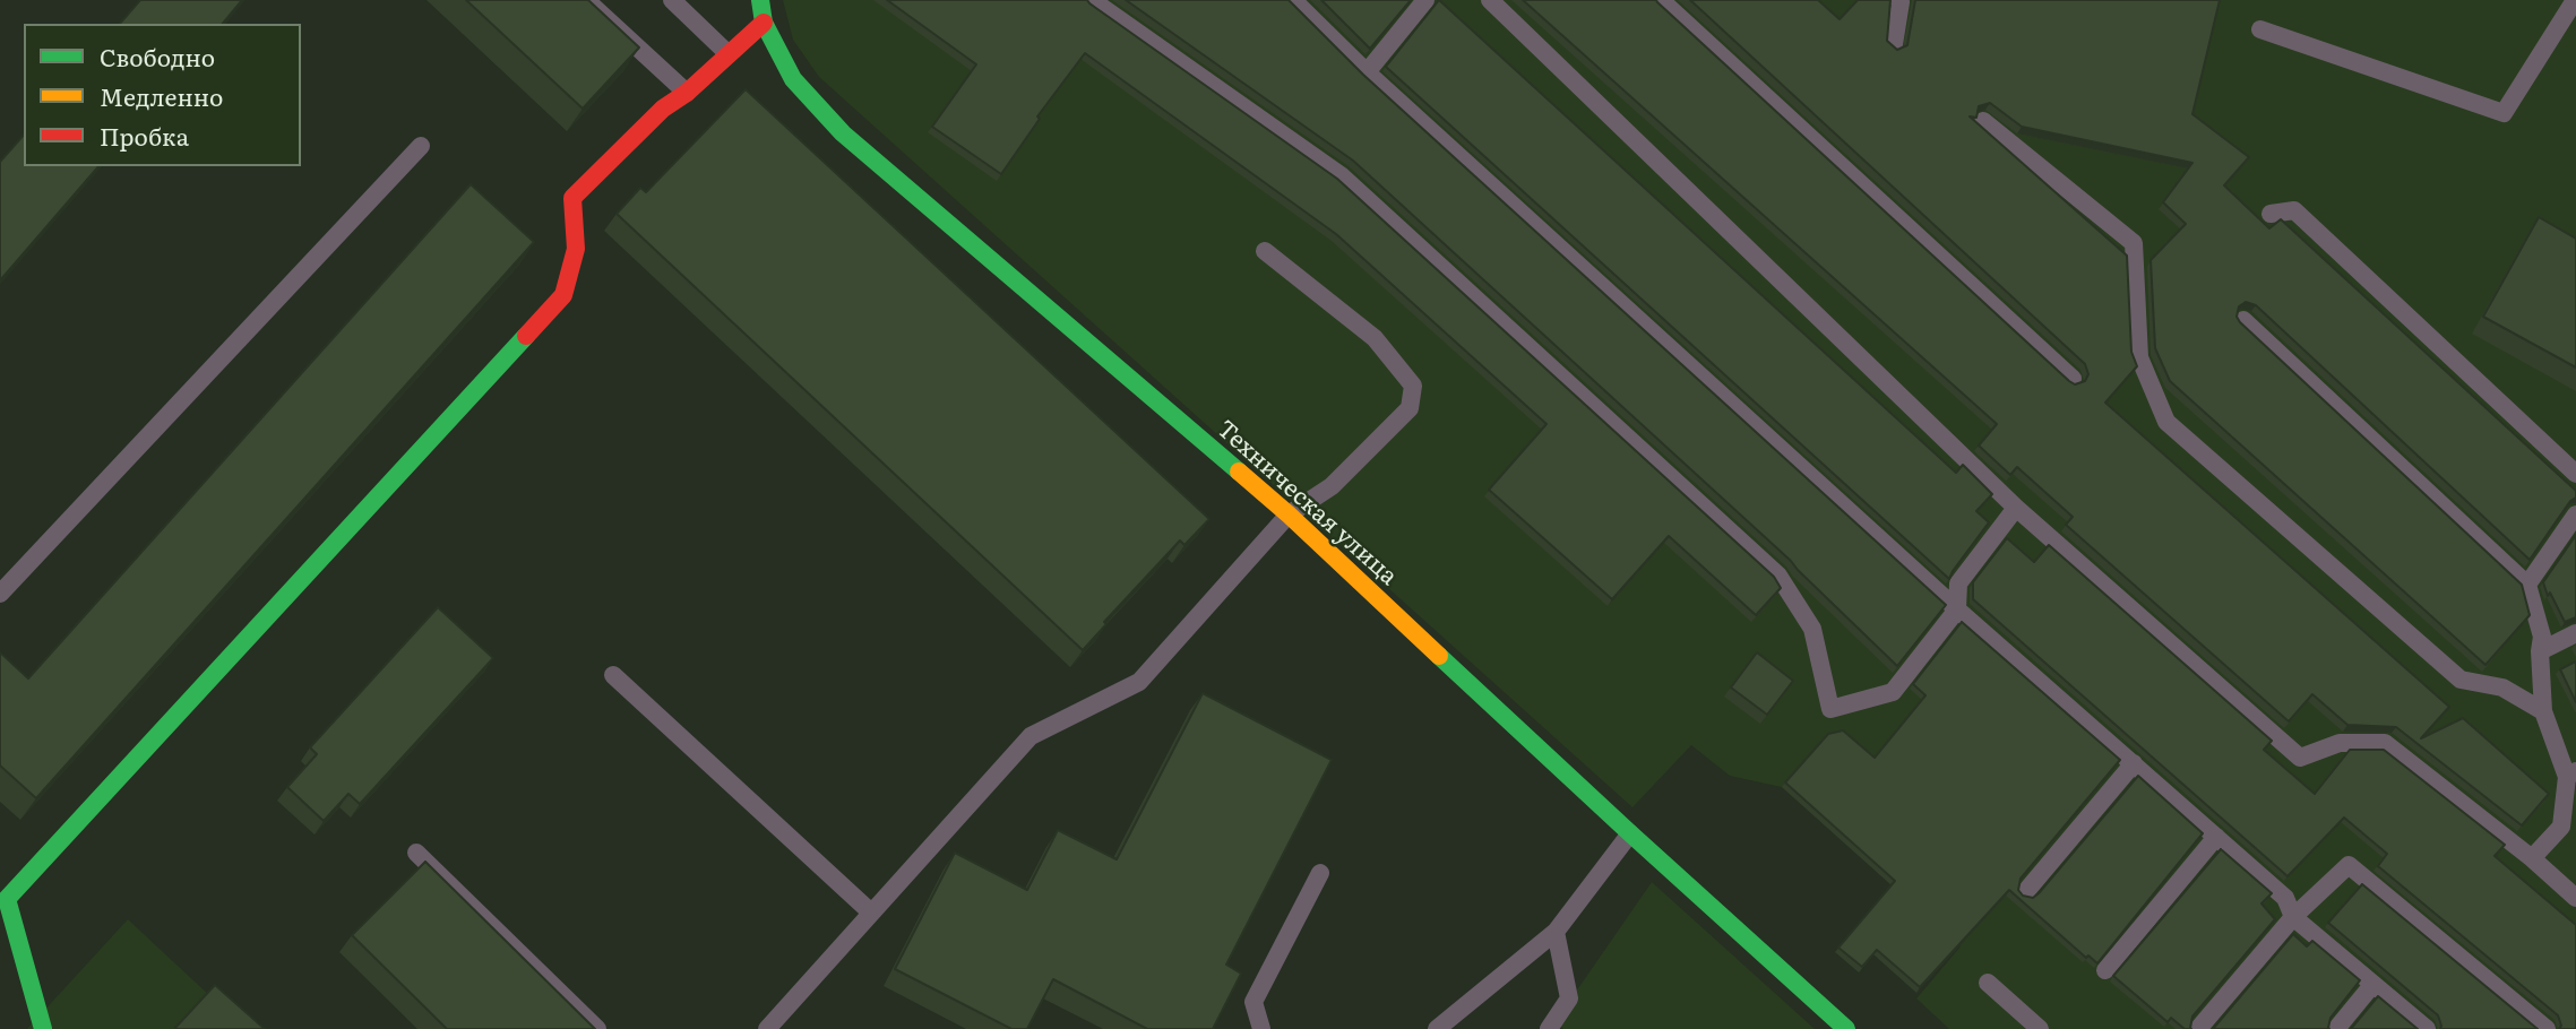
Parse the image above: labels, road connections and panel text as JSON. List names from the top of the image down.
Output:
{
  "streets": {
    "street": ["Техническая улица"]
  },
  "legend": ["Свободно", "Медленно", "Пробка"]
}
